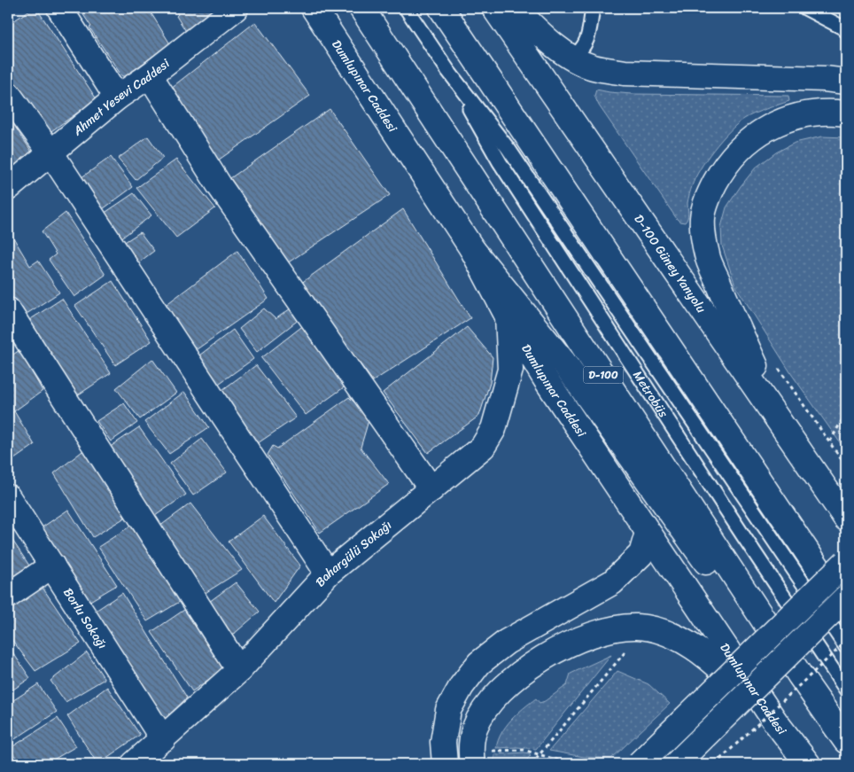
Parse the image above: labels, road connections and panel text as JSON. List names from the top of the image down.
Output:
{
  "streets": {
    "main road": [
      "Dumlupınar Caddesi",
      "Ahmet Yesevi Caddesi",
      "D-100 Güney Yanyolu",
      "D-100",
      "Bahargülü Sokağı",
      "Borlu Sokağı"
    ],
    "lane": ["Metrobüs"]
  },
  "crossings": [
    ["Dumlupınar Caddesi", "Bahargülü Sokağı"],
    ["Bahargülü Sokağı", "Borlu Sokağı"]
  ]
}
